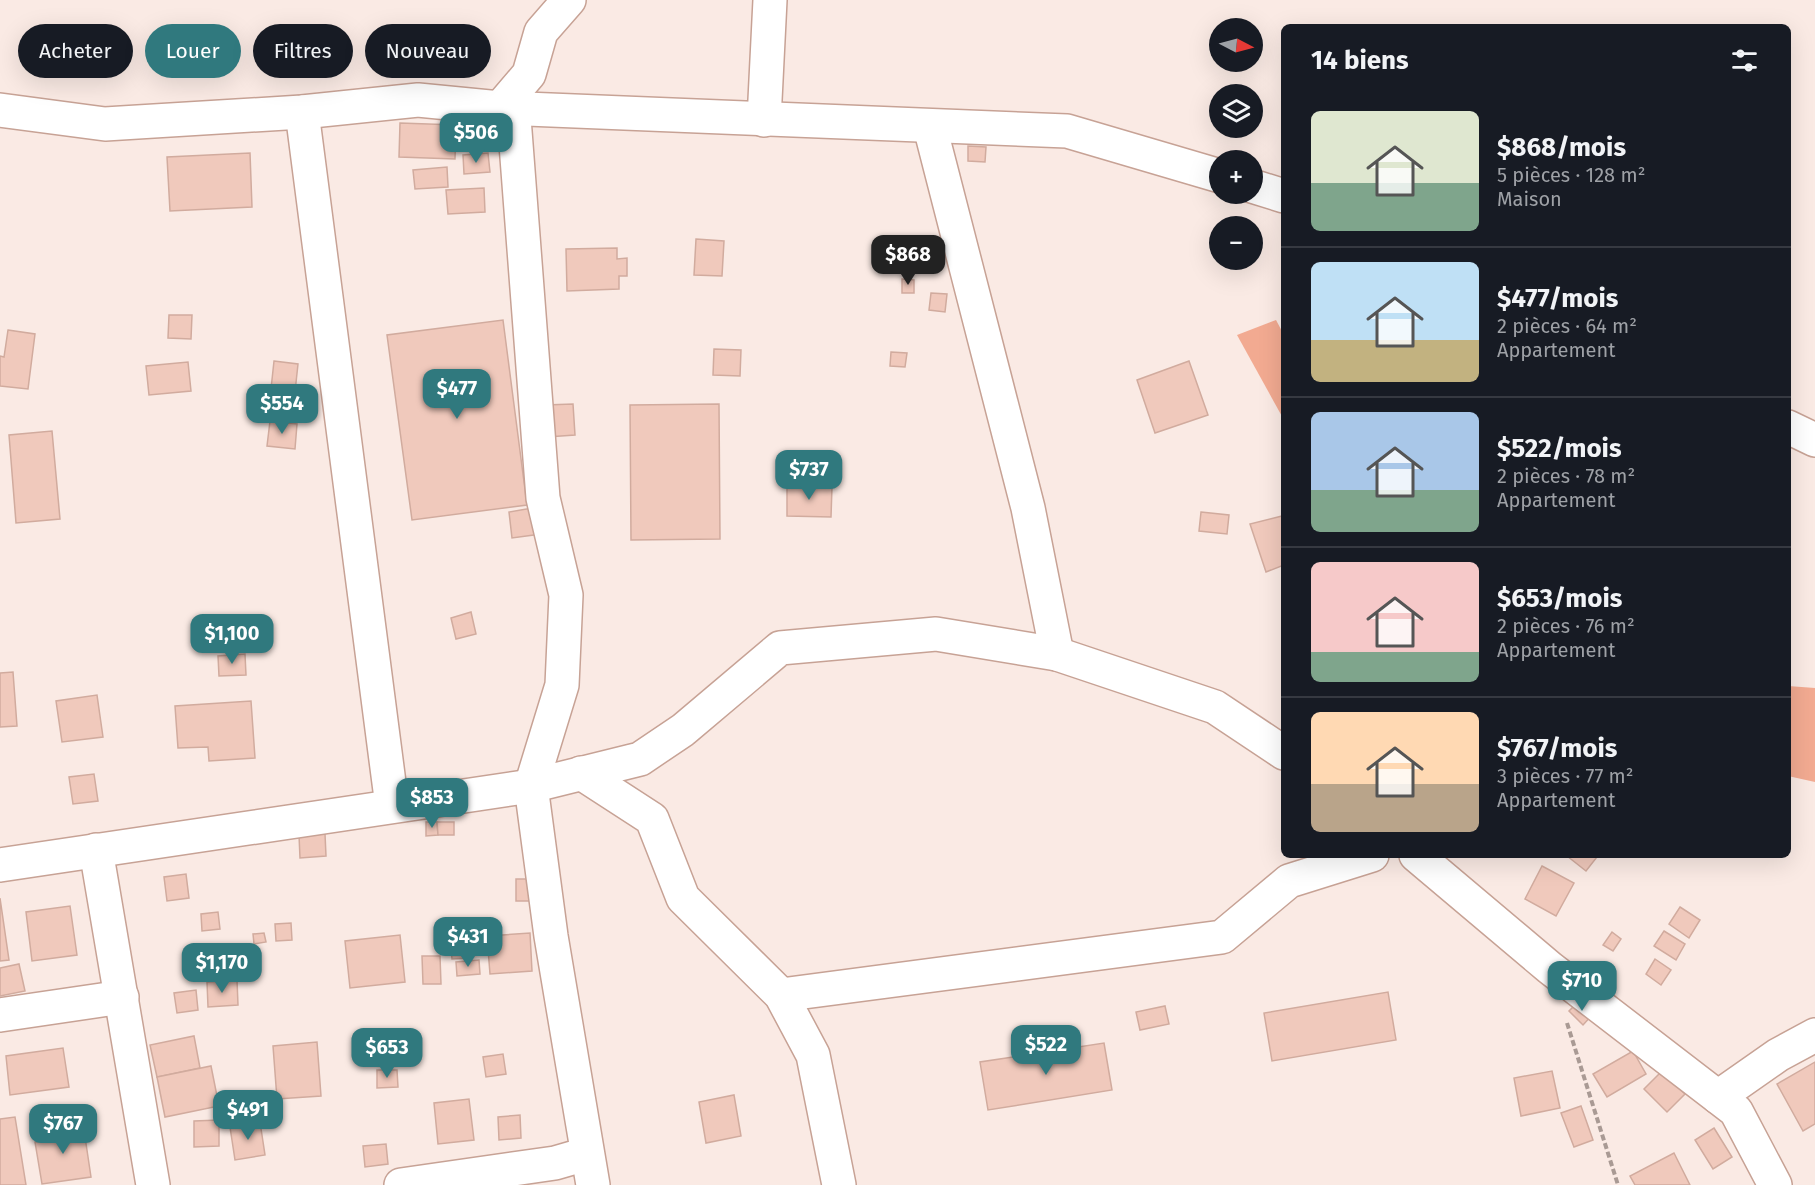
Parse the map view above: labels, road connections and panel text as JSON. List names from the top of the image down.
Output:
{
  "north": "right",
  "page": {
    "map_buttons": ["+", "−"],
    "chip": [
      "Acheter",
      "Louer",
      "Filtres",
      "Nouveau"
    ],
    "heading": "14 biens",
    "list": [
      {
        "name": "$868/mois",
        "note": "5 pièces · 128 m² · Maison"
      },
      {
        "name": "$477/mois",
        "note": "2 pièces · 64 m² · Appartement"
      },
      {
        "name": "$522/mois",
        "note": "2 pièces · 78 m² · Appartement"
      },
      {
        "name": "$653/mois",
        "note": "2 pièces · 76 m² · Appartement"
      },
      {
        "name": "$767/mois",
        "note": "3 pièces · 77 m² · Appartement"
      }
    ],
    "price": [
      "$506",
      "$868",
      "$477",
      "$554",
      "$737",
      "$1,100",
      "$853",
      "$431",
      "$1,170",
      "$710",
      "$522",
      "$653",
      "$491",
      "$767"
    ]
  }
}
